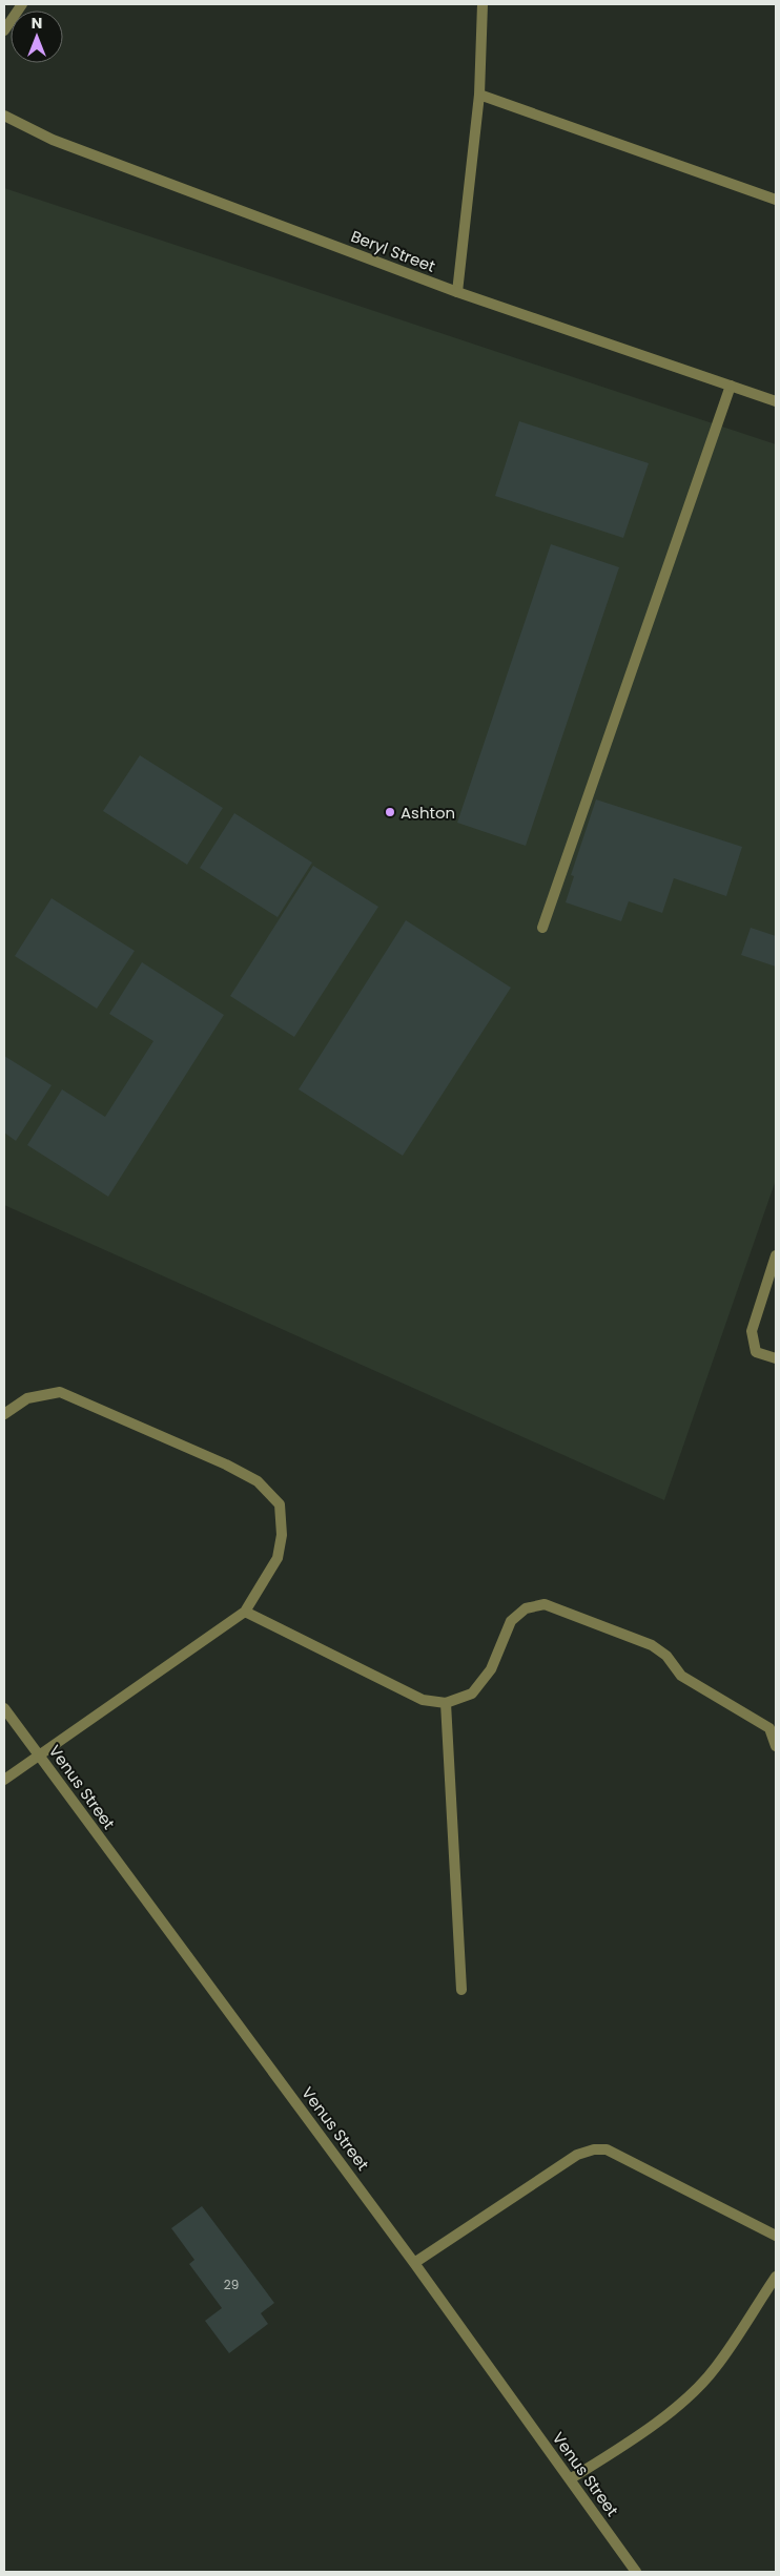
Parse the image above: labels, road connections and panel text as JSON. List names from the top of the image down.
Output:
{
  "streets": {
    "street": ["Beryl Street", "Venus Street"]
  },
  "places": ["Ashton"],
  "house_numbers": ["29"],
  "north": "top"
}
